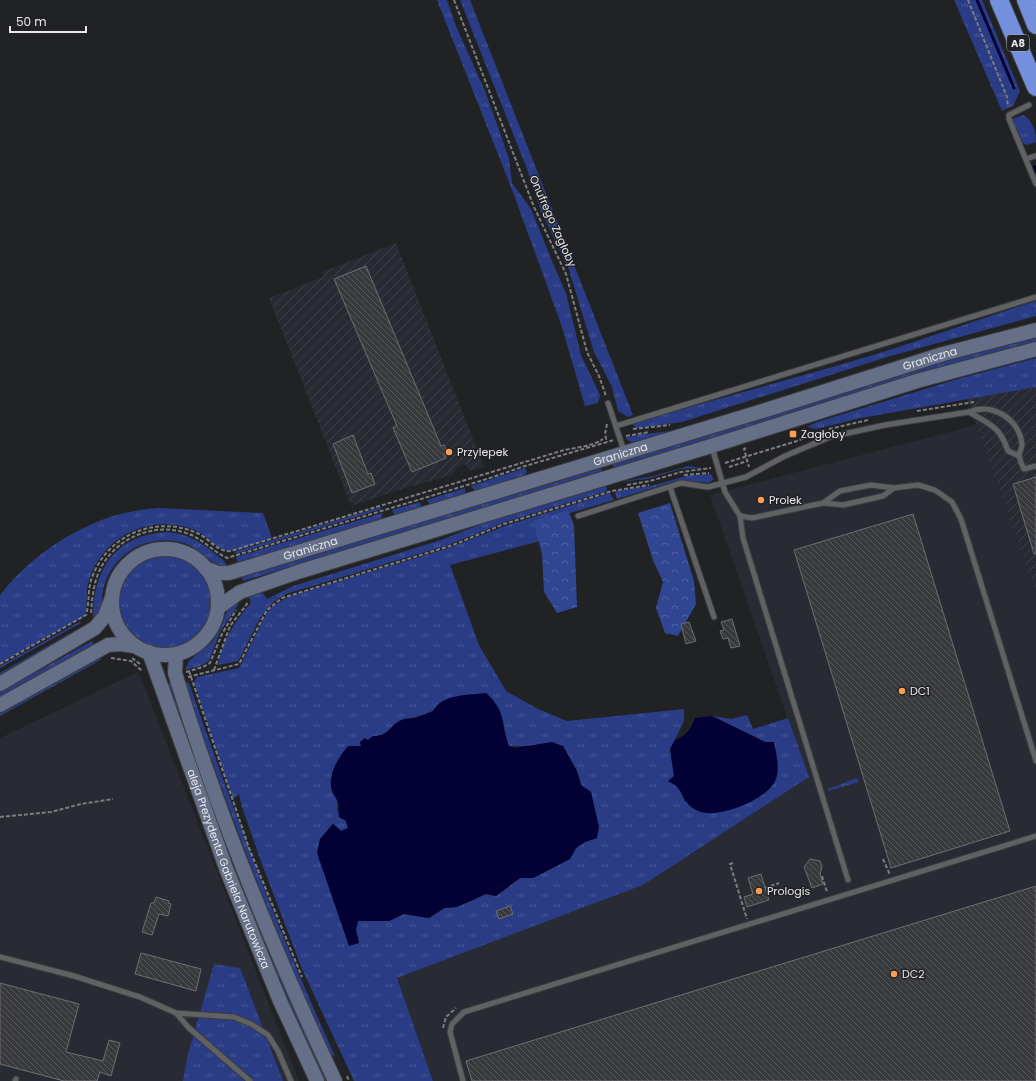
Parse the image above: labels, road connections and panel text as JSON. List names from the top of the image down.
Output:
{
  "streets": {
    "highway": ["A8"],
    "main road": ["Graniczna", "aleja Prezydenta Gabriela Narutowicza"],
    "path": ["Onufrego Zagłoby"]
  },
  "crossings": [
    ["Graniczna", "aleja Prezydenta Gabriela Narutowicza"]
  ],
  "places": {
    "transit": ["Zagłoby"],
    "other": [
      "Przylepek",
      "Prolek",
      "DC1",
      "Prologis",
      "DC2"
    ]
  },
  "scale_bar": "50 m"
}
